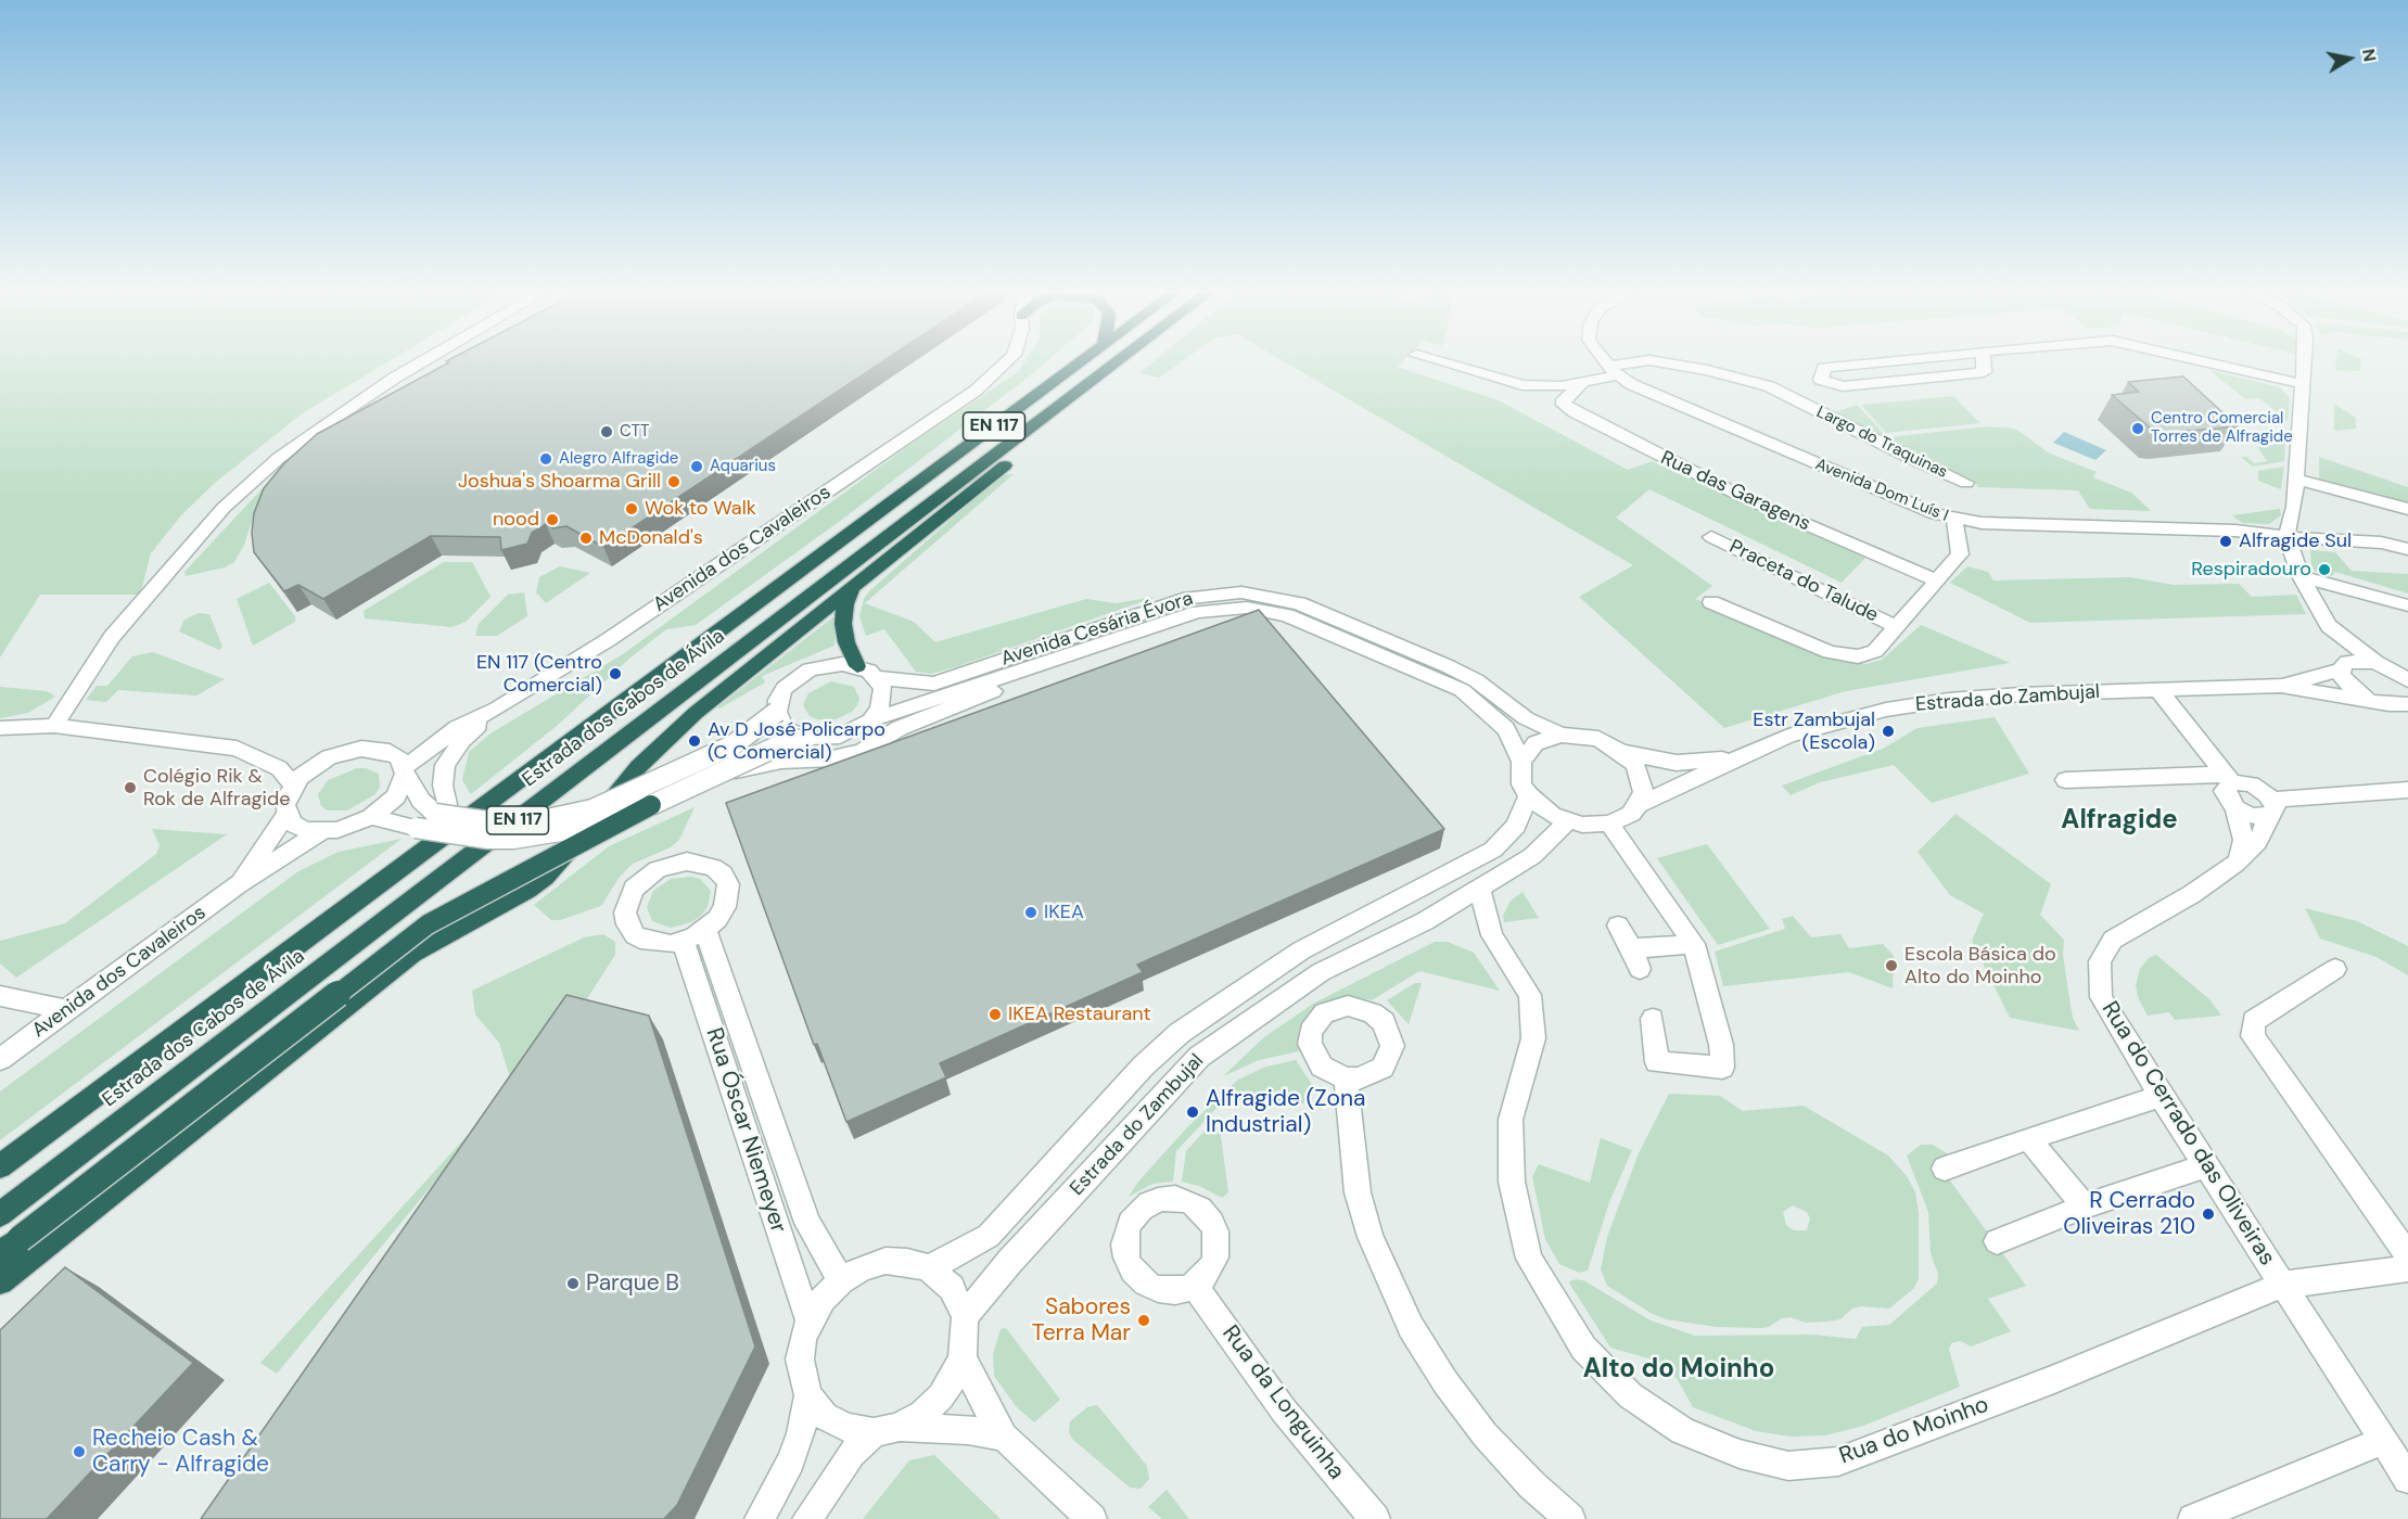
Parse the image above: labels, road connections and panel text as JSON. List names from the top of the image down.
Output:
{
  "streets": {
    "highway": ["EN 117", "Estrada dos Cabos de Ávila"],
    "street": [
      "Largo do Traquinas",
      "Avenida Dom Luís I",
      "Rua das Garagens",
      "Avenida dos Cavaleiros",
      "Praceta do Talude",
      "Avenida Cesária Évora",
      "Estrada do Zambujal",
      "Rua Óscar Niemeyer",
      "Rua do Cerrado das Oliveiras",
      "Rua da Longuinha",
      "Rua do Moinho"
    ]
  },
  "crossings": [
    ["Largo do Traquinas", "Avenida Dom Luís I"],
    ["Avenida Cesária Évora", "Estrada do Zambujal"],
    ["Estrada do Zambujal", "Rua Óscar Niemeyer"],
    ["Estrada do Zambujal", "Rua do Moinho"],
    ["Rua do Cerrado das Oliveiras", "Rua do Moinho"]
  ],
  "districts": ["Alfragide", "Alto do Moinho"],
  "places": [
    "Centro Comercial Torres de Alfragide",
    "CTT",
    "Alegro Alfragide",
    "Aquarius",
    "Joshua's Shoarma Grill",
    "Wok to Walk",
    "nood",
    "McDonald's",
    "Alfragide Sul",
    "Respiradouro",
    "EN 117 (Centro Comercial)",
    "Estr Zambujal (Escola)",
    "Av D José Policarpo (C Comercial)",
    "Colégio Rik & Rok de Alfragide",
    "IKEA",
    "Escola Básica do Alto do Moinho",
    "IKEA Restaurant",
    "Alfragide (Zona Industrial)",
    "R Cerrado Oliveiras 210",
    "Parque B",
    "Sabores Terra Mar",
    "Recheio Cash & Carry - Alfragide"
  ],
  "north": "right"
}
